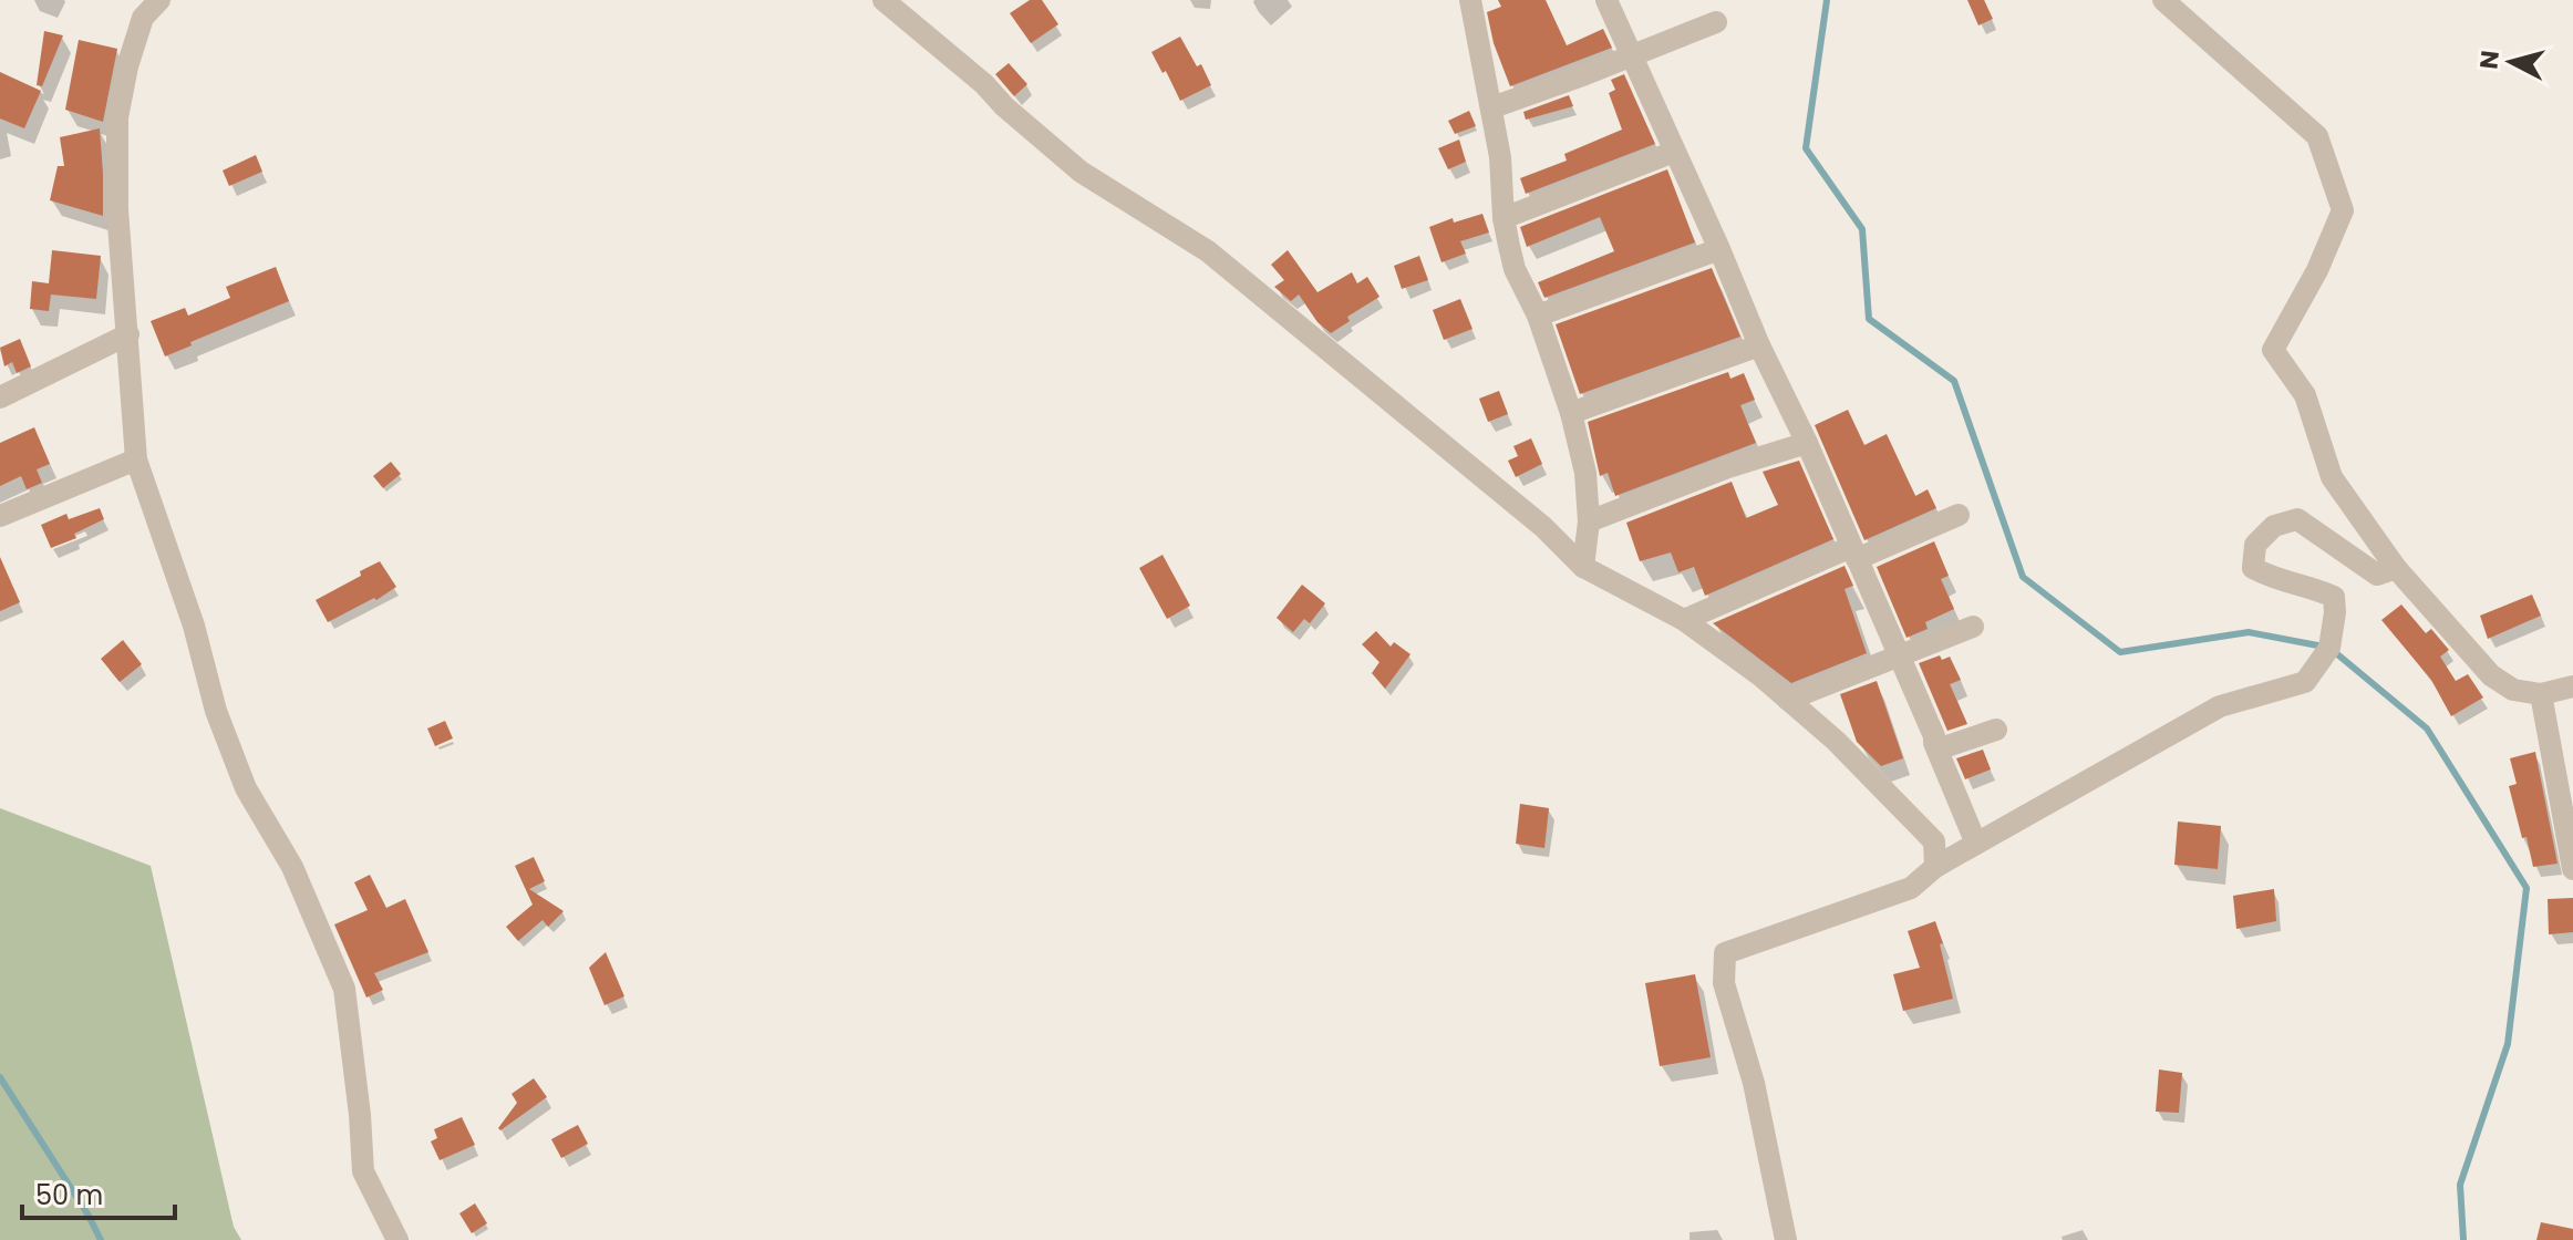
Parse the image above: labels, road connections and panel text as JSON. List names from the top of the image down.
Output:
{
  "scale_bar": "50 m",
  "north": "left"
}
